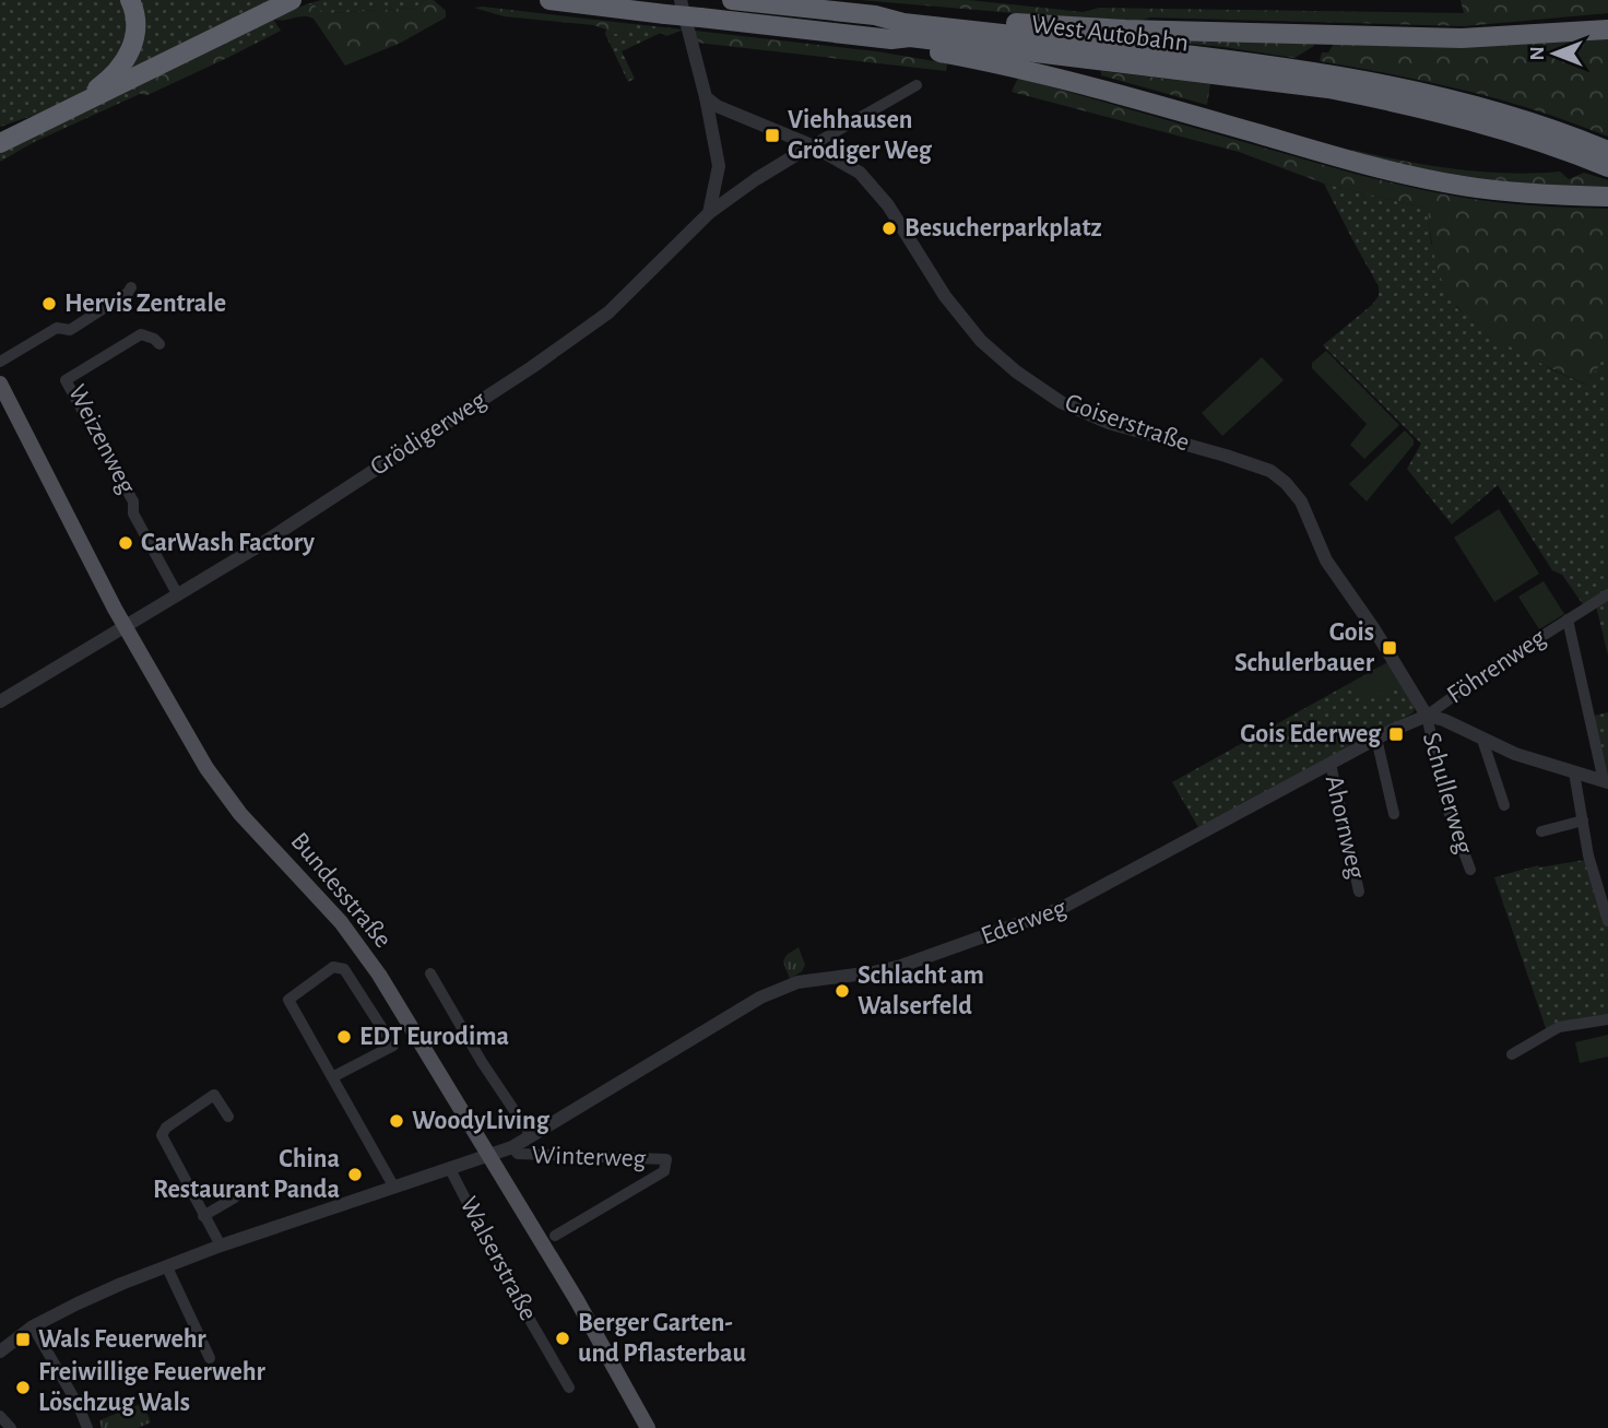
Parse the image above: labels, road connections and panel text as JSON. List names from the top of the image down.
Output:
{
  "streets": {
    "highway": ["West Autobahn"],
    "main road": ["Bundesstraße"],
    "street": [
      "Goiserstraße",
      "Grödigerweg",
      "Weizenweg",
      "Föhrenweg",
      "Schullerweg",
      "Ahornweg",
      "Ederweg",
      "Winterweg",
      "Walserstraße"
    ]
  },
  "crossings": [
    ["Goiserstraße", "Grödigerweg"],
    ["Goiserstraße", "Föhrenweg"],
    ["Goiserstraße", "Schullerweg"],
    ["Goiserstraße", "Ederweg"],
    ["Grödigerweg", "Weizenweg"],
    ["Grödigerweg", "Bundesstraße"],
    ["Föhrenweg", "Schullerweg"],
    ["Föhrenweg", "Ederweg"],
    ["Schullerweg", "Ederweg"],
    ["Ahornweg", "Ederweg"],
    ["Bundesstraße", "Ederweg"],
    ["Bundesstraße", "Walserstraße"],
    ["Ederweg", "Winterweg"],
    ["Ederweg", "Walserstraße"]
  ],
  "places": {
    "transit": [
      "Viehhausen Grödiger Weg",
      "Gois Schulerbauer",
      "Gois Ederweg",
      "Wals Feuerwehr"
    ],
    "other": [
      "Besucherparkplatz",
      "Hervis Zentrale",
      "CarWash Factory",
      "Schlacht am Walserfeld",
      "EDT Eurodima",
      "WoodyLiving",
      "China Restaurant Panda",
      "Berger Garten- und Pflasterbau",
      "Freiwillige Feuerwehr Löschzug Wals"
    ]
  },
  "north": "left"
}
